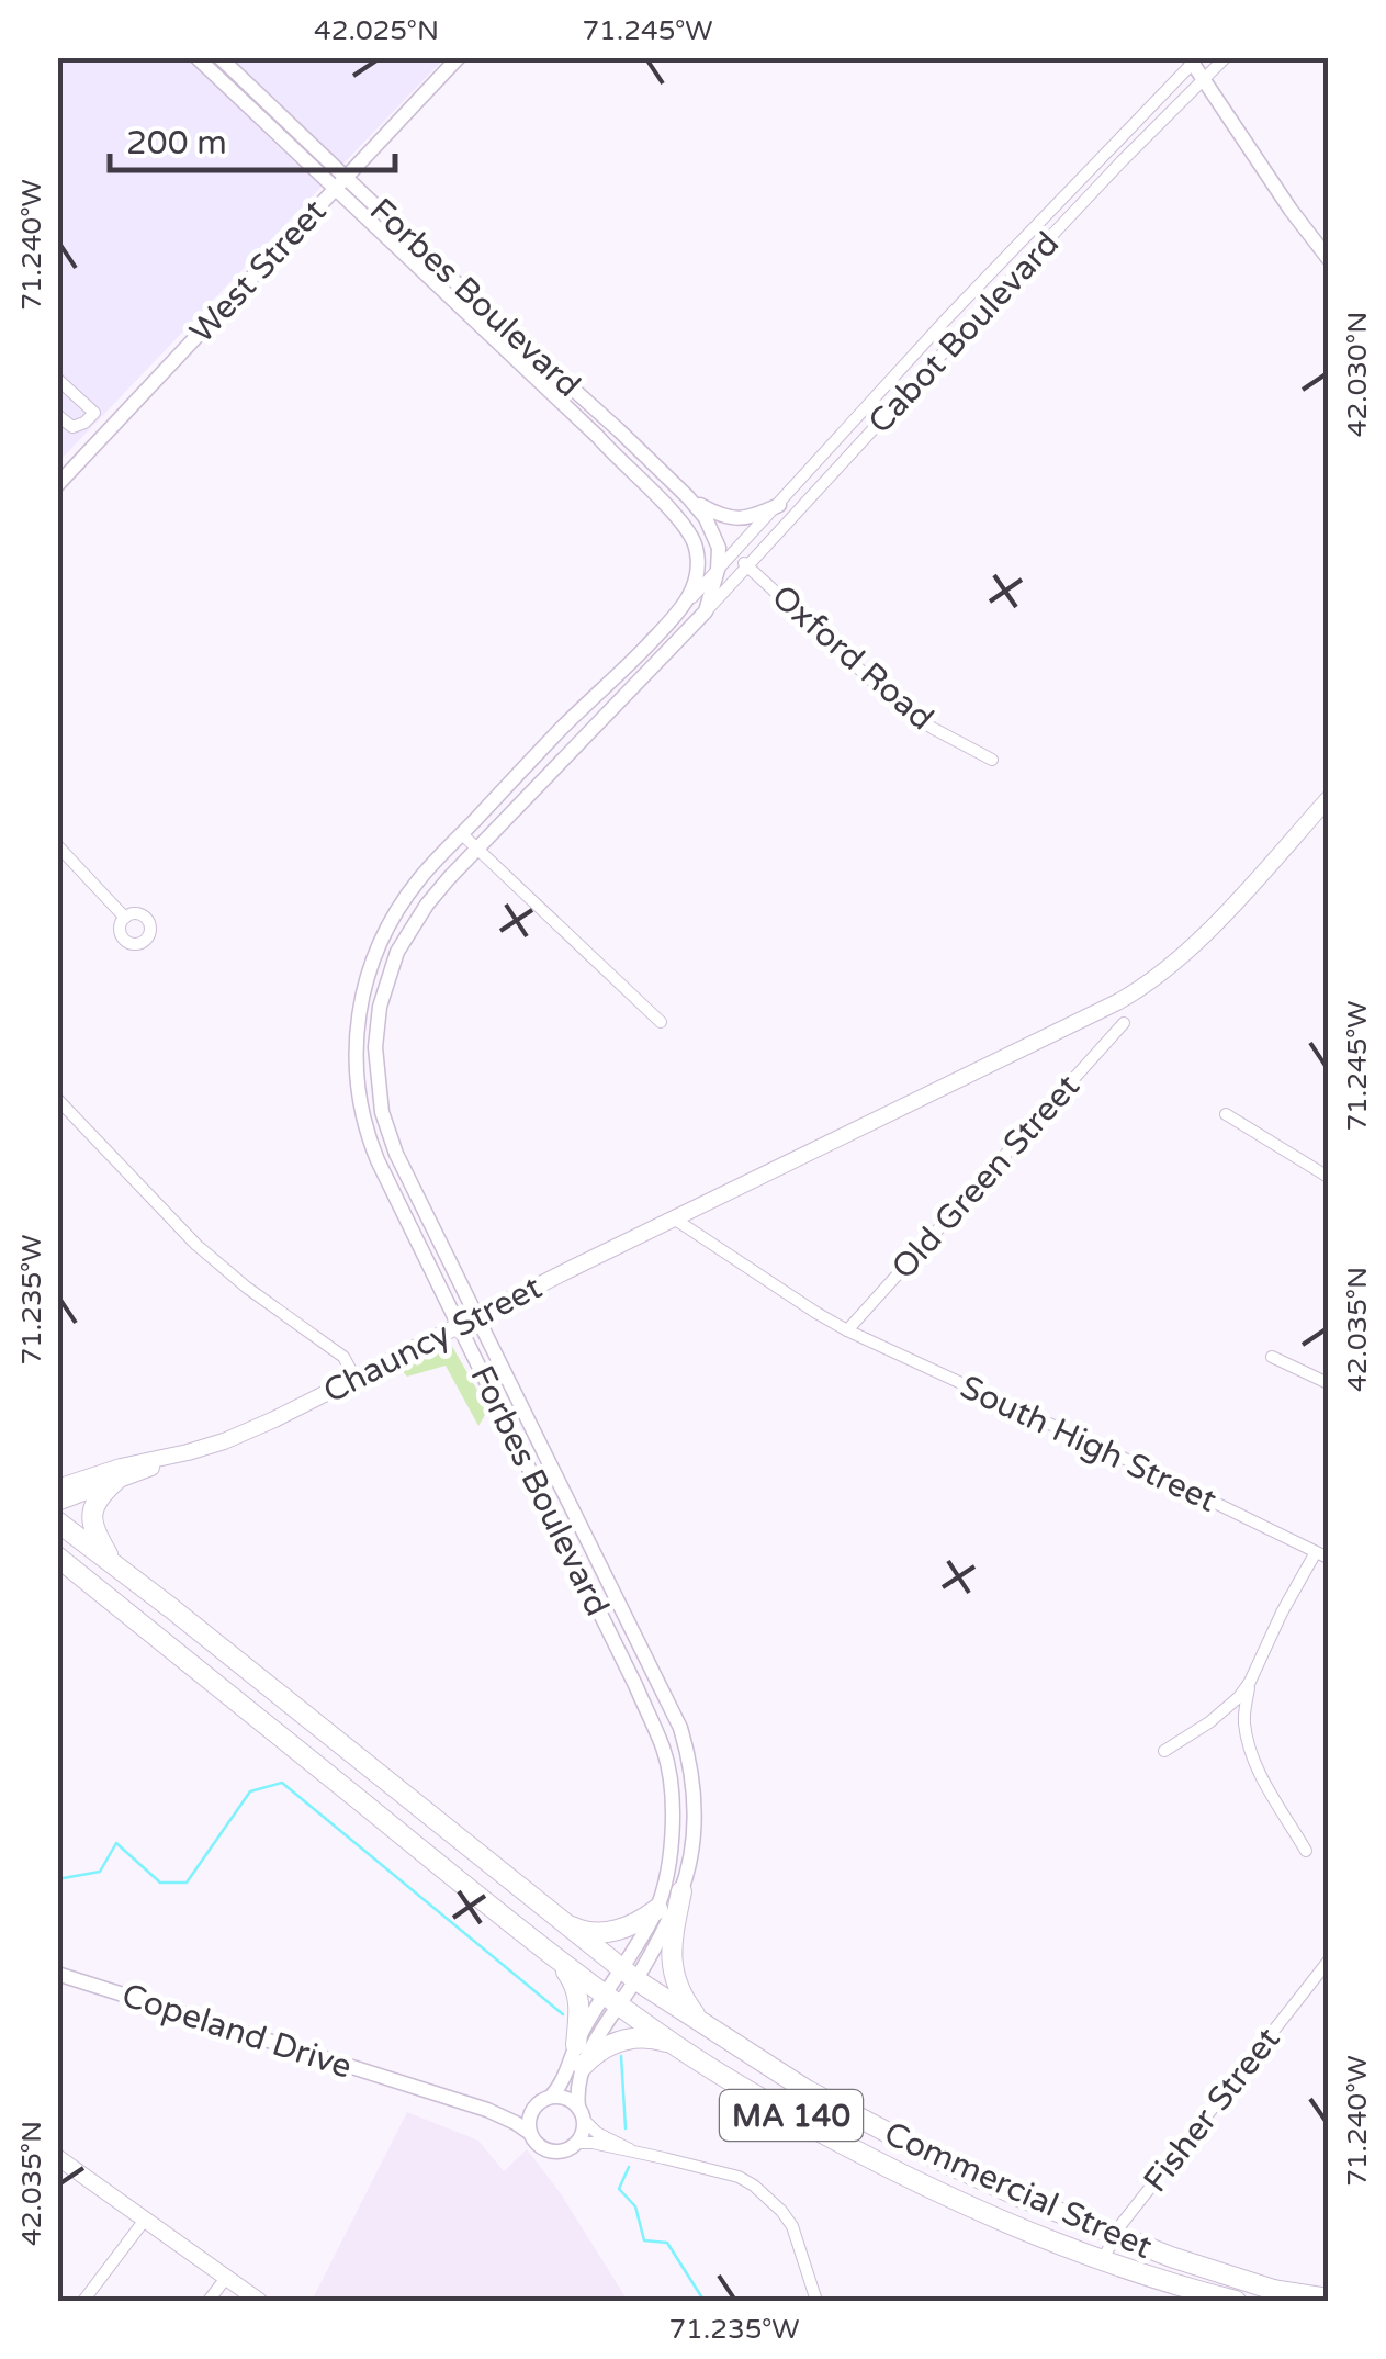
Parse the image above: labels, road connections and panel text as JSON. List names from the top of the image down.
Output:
{
  "streets": {
    "highway": ["MA 140", "Commercial Street"],
    "main road": ["Chauncy Street"],
    "street": [
      "West Street",
      "Forbes Boulevard",
      "Cabot Boulevard",
      "Oxford Road",
      "Old Green Street",
      "South High Street",
      "Copeland Drive",
      "Fisher Street"
    ]
  },
  "crossings": [
    ["West Street", "Forbes Boulevard"],
    ["Forbes Boulevard", "Cabot Boulevard"],
    ["Forbes Boulevard", "Oxford Road"],
    ["Forbes Boulevard", "Chauncy Street"],
    ["Forbes Boulevard", "Commercial Street"],
    ["Cabot Boulevard", "Oxford Road"],
    ["Old Green Street", "South High Street"],
    ["Fisher Street", "Commercial Street"],
    ["MA 140", "Commercial Street"]
  ],
  "scale_bar": "200 m",
  "coordinates": [
    "42.025°N",
    "71.245°W",
    "71.240°W",
    "42.030°N",
    "71.235°W",
    "42.035°N"
  ]
}
